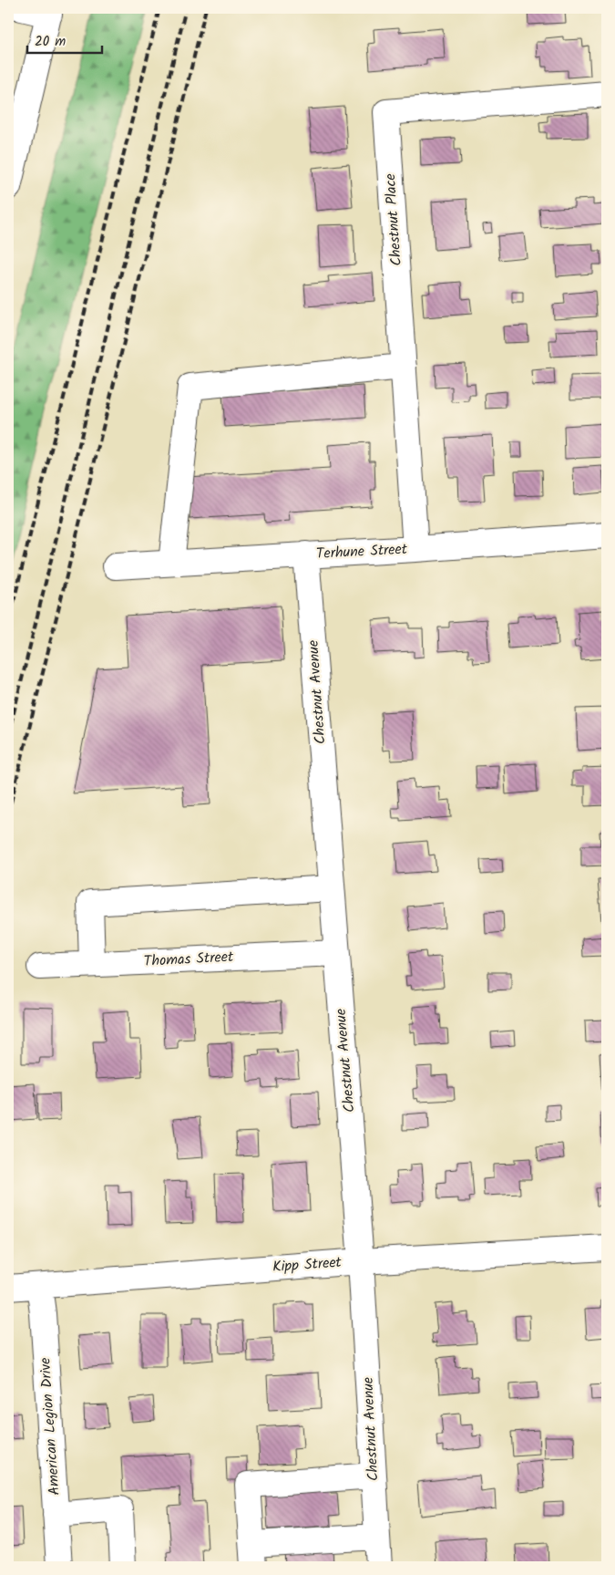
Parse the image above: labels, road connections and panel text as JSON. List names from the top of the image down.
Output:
{
  "streets": {
    "street": [
      "Chestnut Place",
      "Terhune Street",
      "Chestnut Avenue",
      "Thomas Street",
      "Kipp Street",
      "American Legion Drive"
    ]
  },
  "crossings": [
    ["Chestnut Place", "Terhune Street"],
    ["Terhune Street", "Chestnut Avenue"],
    ["Chestnut Avenue", "Thomas Street"],
    ["Chestnut Avenue", "Kipp Street"],
    ["Kipp Street", "American Legion Drive"]
  ],
  "scale_bar": "20 m"
}
